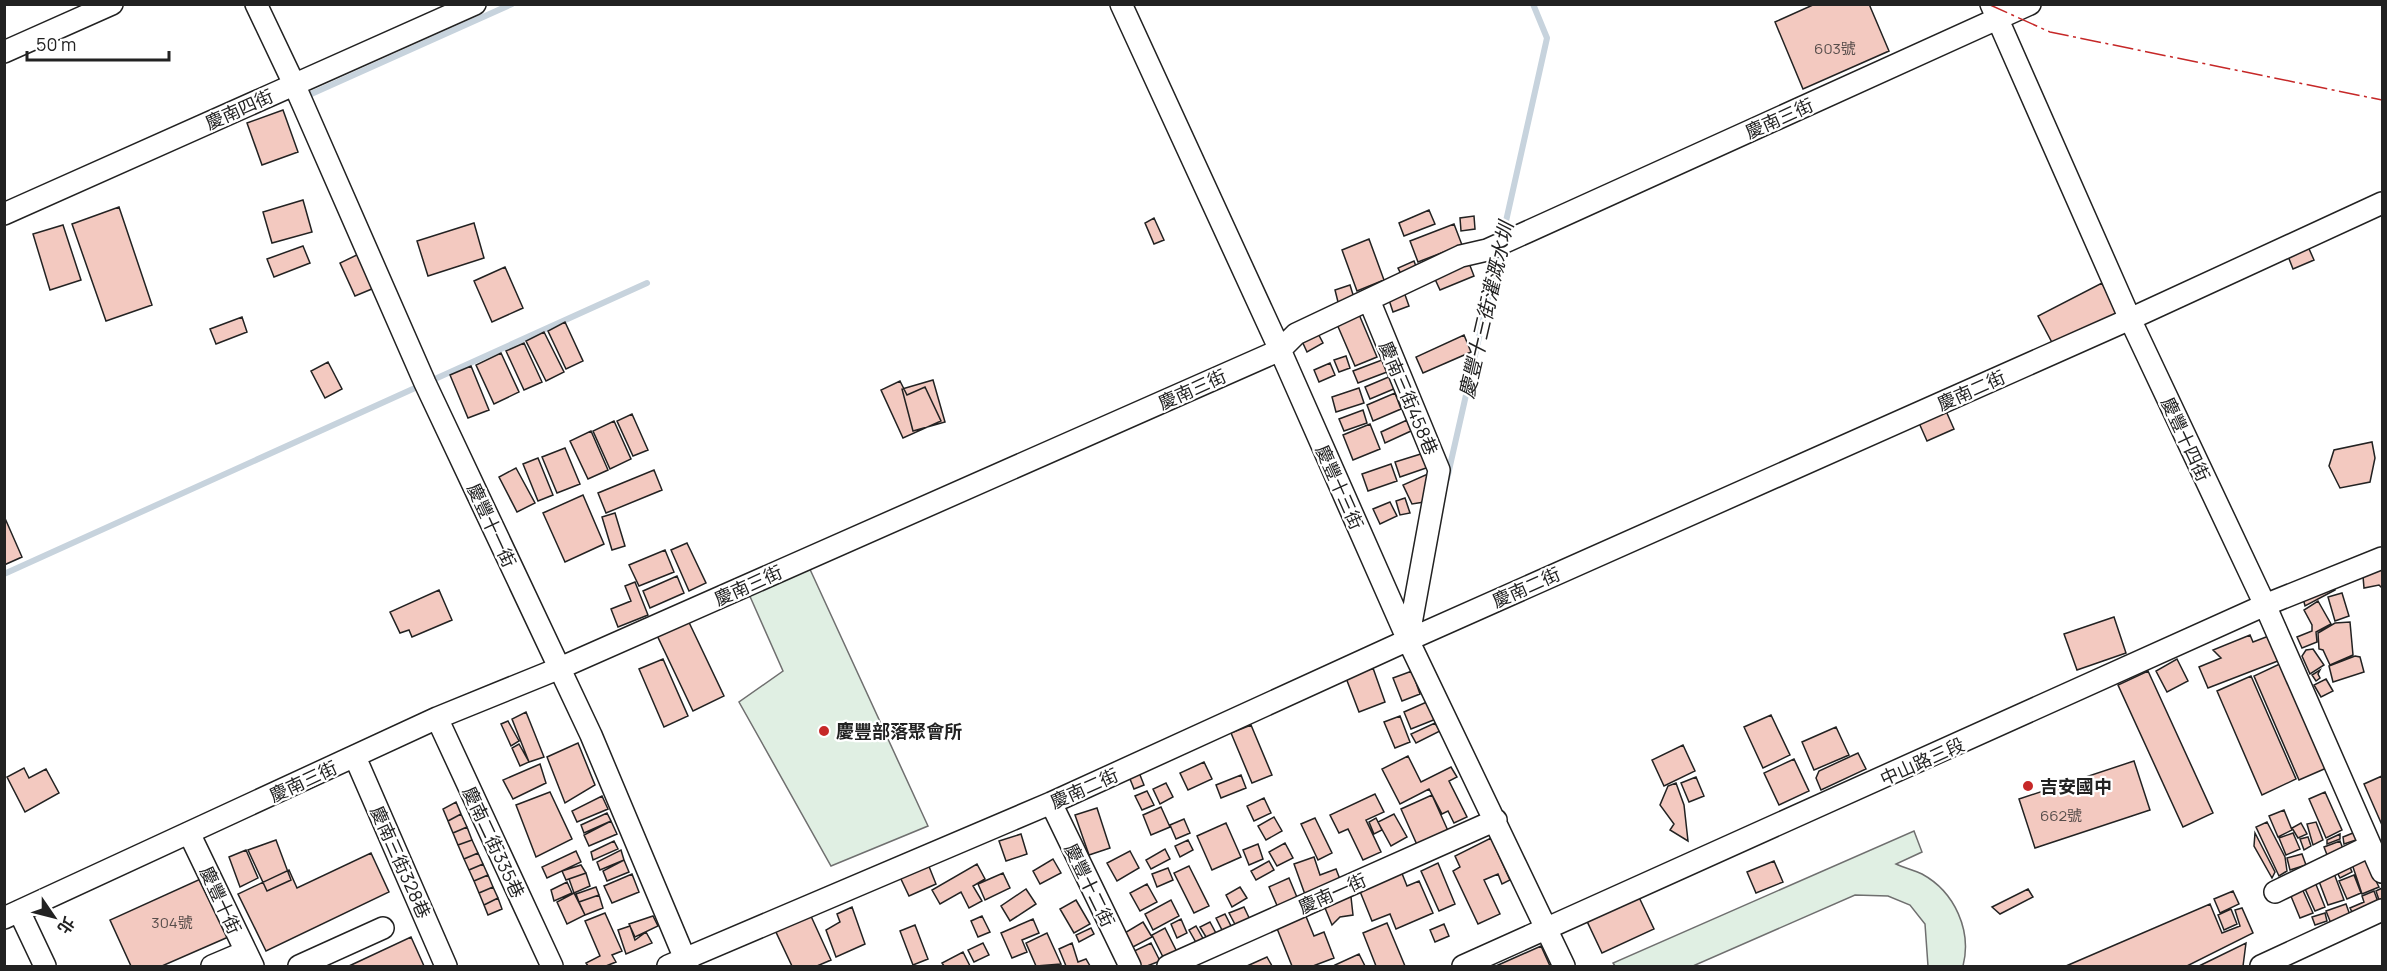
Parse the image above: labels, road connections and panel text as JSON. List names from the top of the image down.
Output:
{
  "streets": {
    "street": [
      "慶南四街",
      "慶南三街",
      "慶南二街",
      "慶南三街458巷",
      "慶豐十四街",
      "慶豐十三街",
      "慶豐十一街",
      "中山路三段",
      "慶南二街335巷",
      "慶南三街328巷",
      "慶豐十二街",
      "慶南一街",
      "慶豐十街"
    ]
  },
  "crossings": [
    ["慶南四街", "慶豐十一街"],
    ["慶南三街", "慶南三街458巷"],
    ["慶南三街", "慶豐十四街"],
    ["慶南三街", "慶豐十三街"],
    ["慶南三街", "慶豐十一街"],
    ["慶南三街", "慶南二街335巷"],
    ["慶南三街", "慶南三街328巷"],
    ["慶南三街", "慶豐十街"],
    ["慶南二街", "慶南三街458巷"],
    ["慶南二街", "慶豐十四街"],
    ["慶南二街", "慶豐十三街"],
    ["慶南二街", "慶豐十一街"],
    ["慶南二街", "慶豐十二街"],
    ["慶南三街458巷", "慶豐十三街"],
    ["慶豐十四街", "中山路三段"],
    ["慶豐十三街", "中山路三段"],
    ["慶豐十三街", "慶南一街"]
  ],
  "water": ["慶豐十三街灌溉水圳"],
  "places": ["慶豐部落聚會所", "吉安國中"],
  "house_numbers": ["603號", "662號", "304號"],
  "scale_bar": "50 m",
  "north": "bottom right"
}
